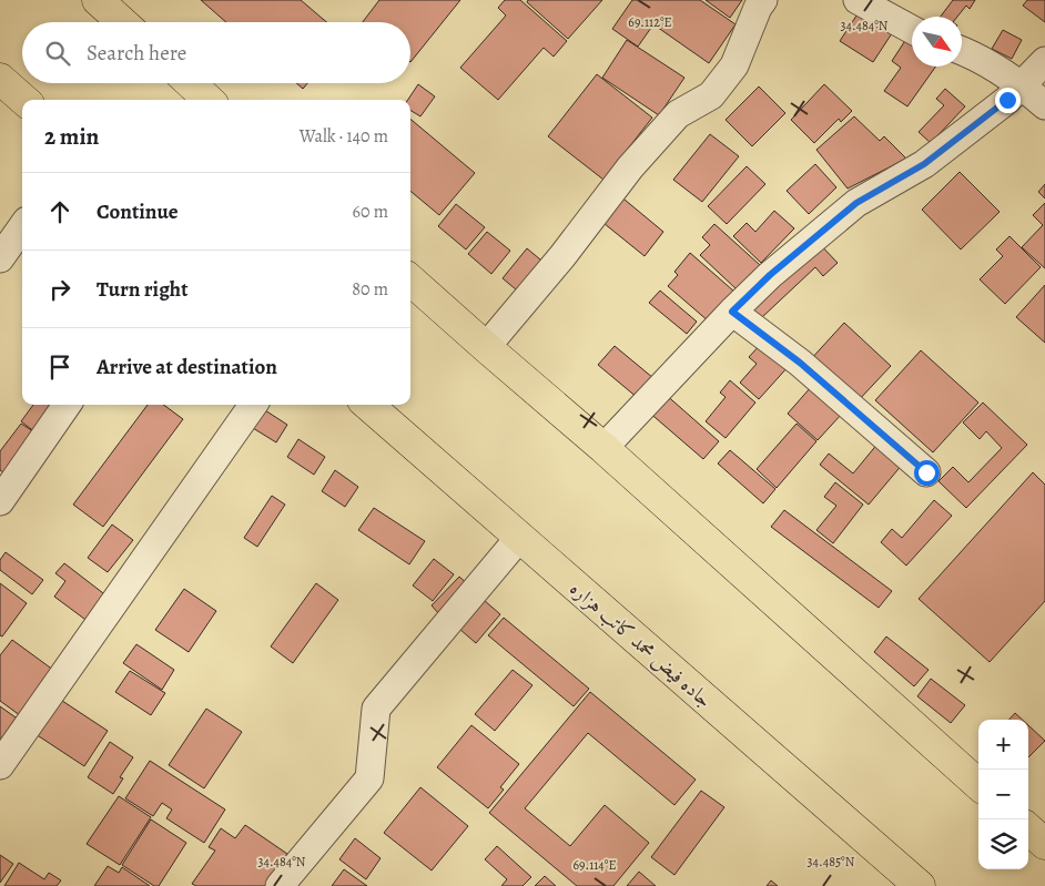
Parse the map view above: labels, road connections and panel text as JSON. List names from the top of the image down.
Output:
{
  "streets": {
    "main road": ["جاده فیض محمد کاتب هزاره"]
  },
  "north": "bottom right",
  "page": {
    "search": "Search here",
    "heading": ["2 min", "Walk · 140 m"],
    "list": [
      ["Continue", "60 m"],
      ["Turn right", "80 m"],
      "Arrive at destination"
    ],
    "map_buttons": ["+", "−"]
  },
  "coordinates": [
    "69.112°E",
    "34.484°N",
    "34.485°N",
    "69.114°E"
  ]
}
